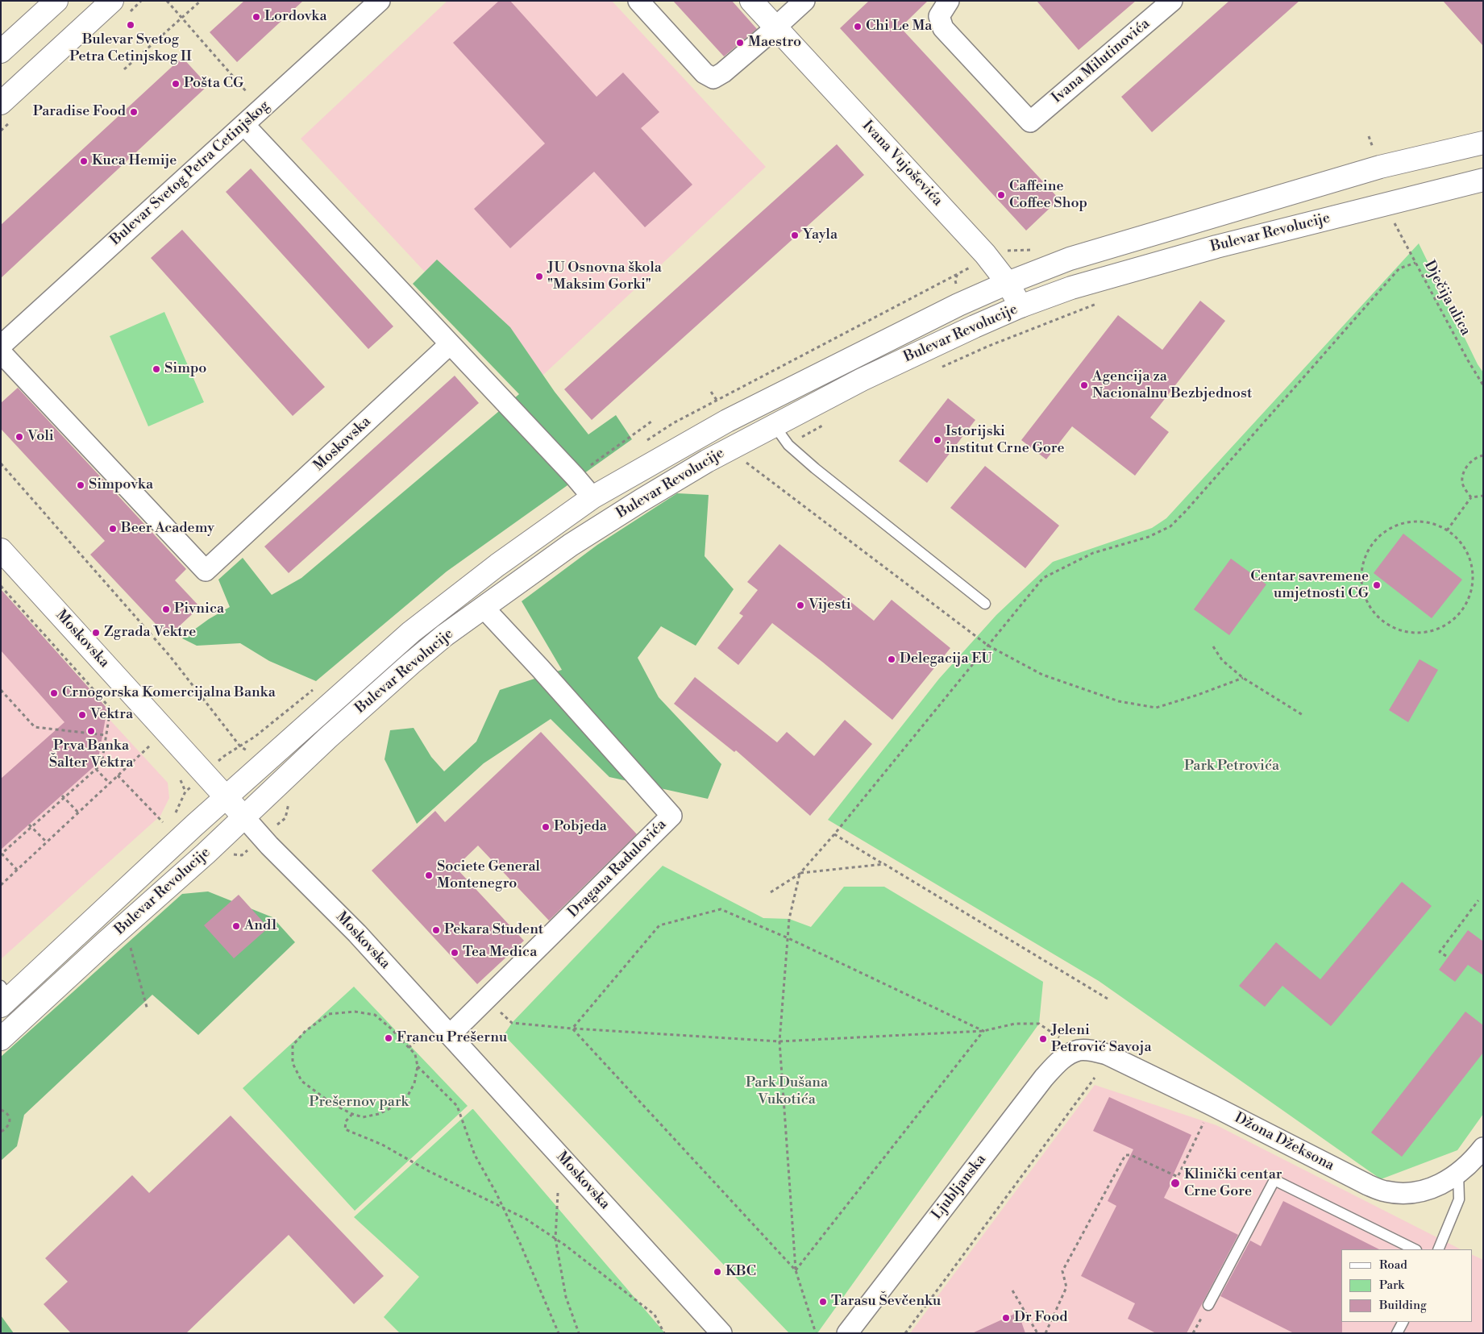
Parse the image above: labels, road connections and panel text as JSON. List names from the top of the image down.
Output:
{
  "streets": {
    "main road": ["Ivana Vujoševića", "Bulevar Revolucije", "Moskovska"],
    "street": [
      "Ivana Milutinovića",
      "Bulevar Svetog Petra Cetinjskog",
      "Dragana Radulovića",
      "Džona Džeksona",
      "Ljubljanska"
    ],
    "path": ["Dječija ulica"]
  },
  "crossings": [
    ["Ivana Vujoševića", "Bulevar Revolucije"],
    ["Bulevar Revolucije", "Moskovska"],
    ["Bulevar Revolucije", "Dragana Radulovića"],
    ["Moskovska", "Dragana Radulovića"],
    ["Džona Džeksona", "Ljubljanska"]
  ],
  "parks": ["Park Petrovića", "Park Dušana Vukotića", "Prešernov park"],
  "places": [
    "Lordovka",
    "Bulevar Svetog Petra Cetinjskog II",
    "Chi Le Ma",
    "Maestro",
    "Pošta CG",
    "Paradise Food",
    "Kuca Hemije",
    "Caffeine Coffee Shop",
    "Yayla",
    "JU Osnovna škola \"Maksim Gorki\"",
    "Simpo",
    "Agencija za Nacionalnu Bezbjednost",
    "Voli",
    "Istorijski institut Crne Gore",
    "Simpovka",
    "Beer Academy",
    "Centar savremene umjetnosti CG",
    "Vijesti",
    "Pivnica",
    "Zgrada Vektre",
    "Delegacija EU",
    "Crnogorska Komercijalna Banka",
    "Vektra",
    "Prva Banka Šalter Vektra",
    "Pobjeda",
    "Societe General Montenegro",
    "And1",
    "Pekara Student",
    "Tea Medica",
    "Francu Prešernu",
    "Jeleni Petrović Savoja",
    "Klinički centar Crne Gore",
    "KBC",
    "Tarasu Ševčenku",
    "Dr Food"
  ],
  "legend": ["Road", "Park", "Building"]
}
